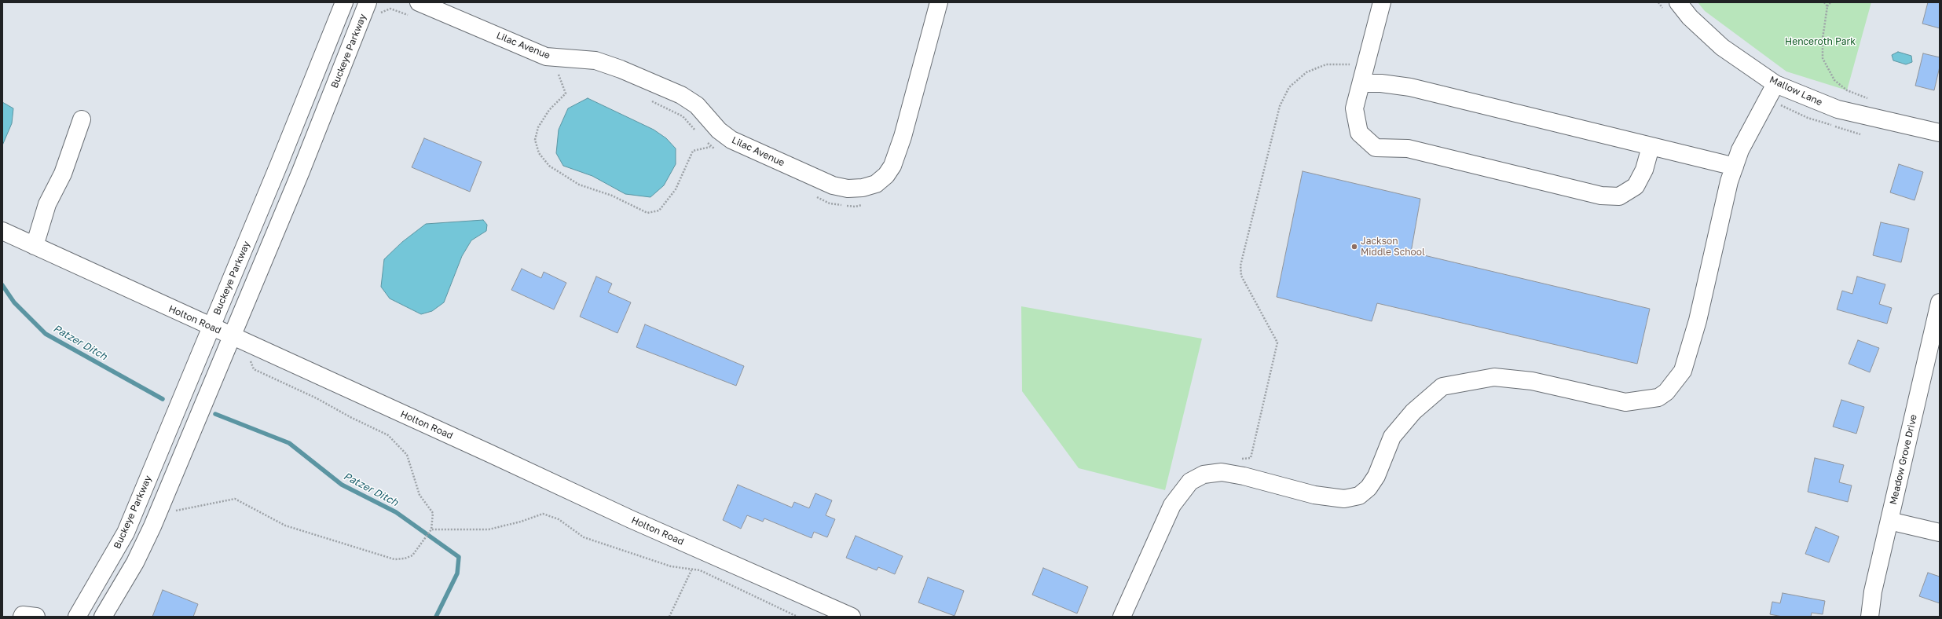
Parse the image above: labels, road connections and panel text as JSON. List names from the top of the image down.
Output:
{
  "streets": {
    "street": [
      "Lilac Avenue",
      "Buckeye Parkway",
      "Mallow Lane",
      "Holton Road",
      "Meadow Grove Drive"
    ]
  },
  "crossings": [
    ["Buckeye Parkway", "Holton Road"]
  ],
  "water": ["Patzer Ditch"],
  "parks": ["Henceroth Park"],
  "places": ["Jackson Middle School"]
}
